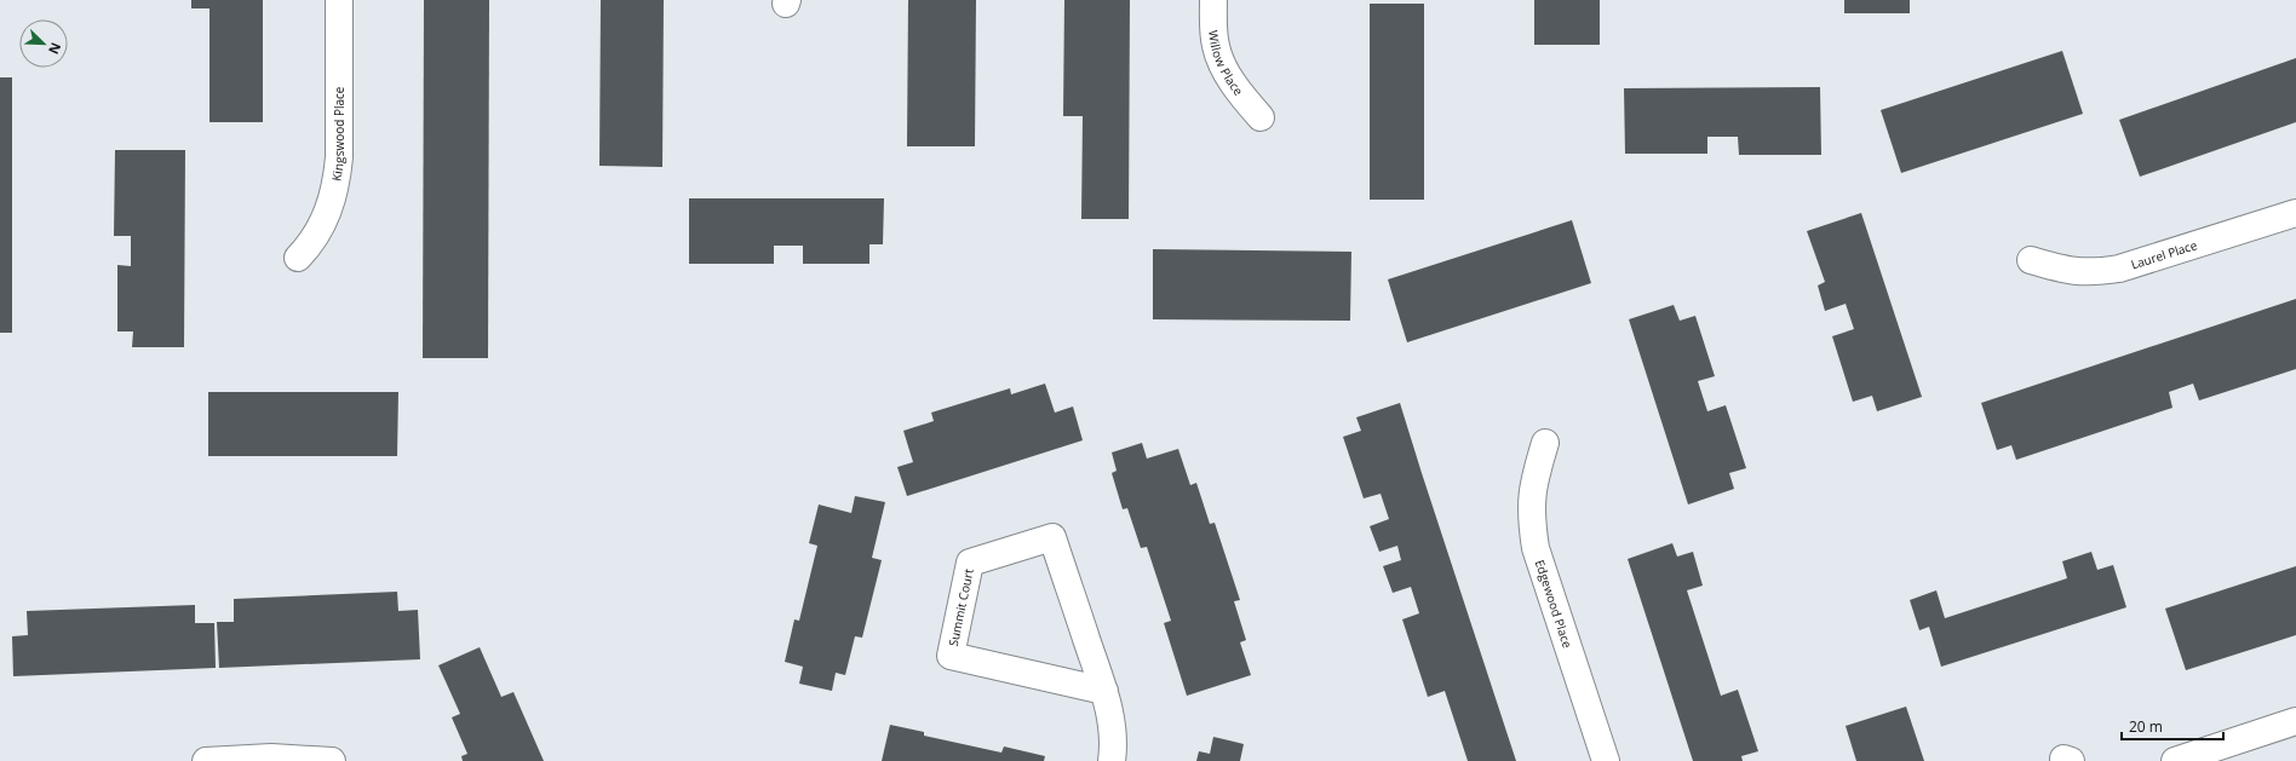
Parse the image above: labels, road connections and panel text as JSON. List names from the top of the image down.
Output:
{
  "streets": {
    "street": [
      "Willow Place",
      "Kingswood Place",
      "Laurel Place",
      "Edgewood Place",
      "Summit Court"
    ]
  },
  "scale_bar": "20 m",
  "north": "bottom right"
}
